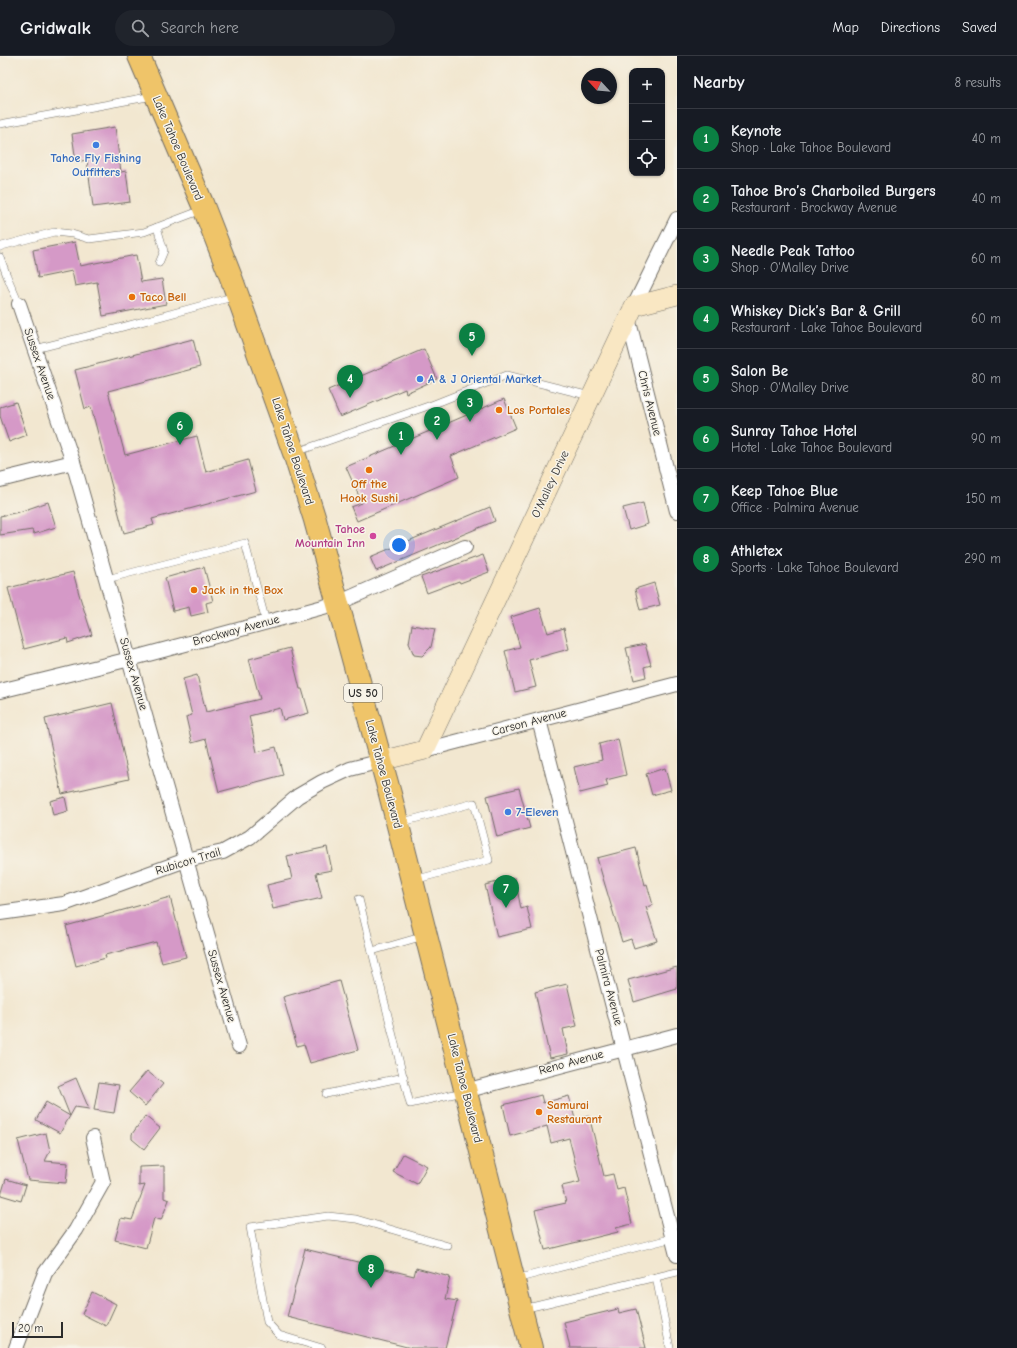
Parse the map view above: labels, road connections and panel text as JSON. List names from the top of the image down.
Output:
{
  "streets": {
    "highway": ["Lake Tahoe Boulevard", "US 50"],
    "street": [
      "Sussex Avenue",
      "Chris Avenue",
      "O'Malley Drive",
      "Brockway Avenue",
      "Carson Avenue",
      "Rubicon Trail",
      "Palmira Avenue",
      "Reno Avenue"
    ]
  },
  "crossings": [
    ["Lake Tahoe Boulevard", "Brockway Avenue"],
    ["Lake Tahoe Boulevard", "Carson Avenue"],
    ["Lake Tahoe Boulevard", "Rubicon Trail"],
    ["Lake Tahoe Boulevard", "Reno Avenue"],
    ["Sussex Avenue", "Brockway Avenue"],
    ["Sussex Avenue", "Rubicon Trail"],
    ["Chris Avenue", "O'Malley Drive"],
    ["O'Malley Drive", "Carson Avenue"],
    ["Carson Avenue", "Rubicon Trail"],
    ["Carson Avenue", "Palmira Avenue"],
    ["Palmira Avenue", "Reno Avenue"]
  ],
  "places": [
    "Tahoe Fly Fishing Outfitters",
    "Taco Bell",
    "A & J Oriental Market",
    "Los Portales",
    "Off the Hook Sushi",
    "Tahoe Mountain Inn",
    "Jack in the Box",
    "7-Eleven",
    "Samurai Restaurant"
  ],
  "scale_bar": "20 m",
  "north": "top left",
  "page": {
    "header": "Gridwalk",
    "search": "Search here",
    "nav": ["Map", "Directions", "Saved"],
    "heading": ["Nearby", "8 results"],
    "map_buttons": ["+", "−"],
    "list": [
      {
        "mark": "1",
        "name": "Keynote",
        "note": "Shop · Lake Tahoe Boulevard",
        "value": "40 m"
      },
      {
        "mark": "2",
        "name": "Tahoe Bro’s Charboiled Burgers",
        "note": "Restaurant · Brockway Avenue",
        "value": "40 m"
      },
      {
        "mark": "3",
        "name": "Needle Peak Tattoo",
        "note": "Shop · O'Malley Drive",
        "value": "60 m"
      },
      {
        "mark": "4",
        "name": "Whiskey Dick’s Bar & Grill",
        "note": "Restaurant · Lake Tahoe Boulevard",
        "value": "60 m"
      },
      {
        "mark": "5",
        "name": "Salon Be",
        "note": "Shop · O'Malley Drive",
        "value": "80 m"
      },
      {
        "mark": "6",
        "name": "Sunray Tahoe Hotel",
        "note": "Hotel · Lake Tahoe Boulevard",
        "value": "90 m"
      },
      {
        "mark": "7",
        "name": "Keep Tahoe Blue",
        "note": "Office · Palmira Avenue",
        "value": "150 m"
      },
      {
        "mark": "8",
        "name": "Athletex",
        "note": "Sports · Lake Tahoe Boulevard",
        "value": "290 m"
      }
    ],
    "pins": [
      "5",
      "4",
      "3",
      "2",
      "6",
      "1",
      "7",
      "8"
    ],
    "scale": "20 m"
  }
}
